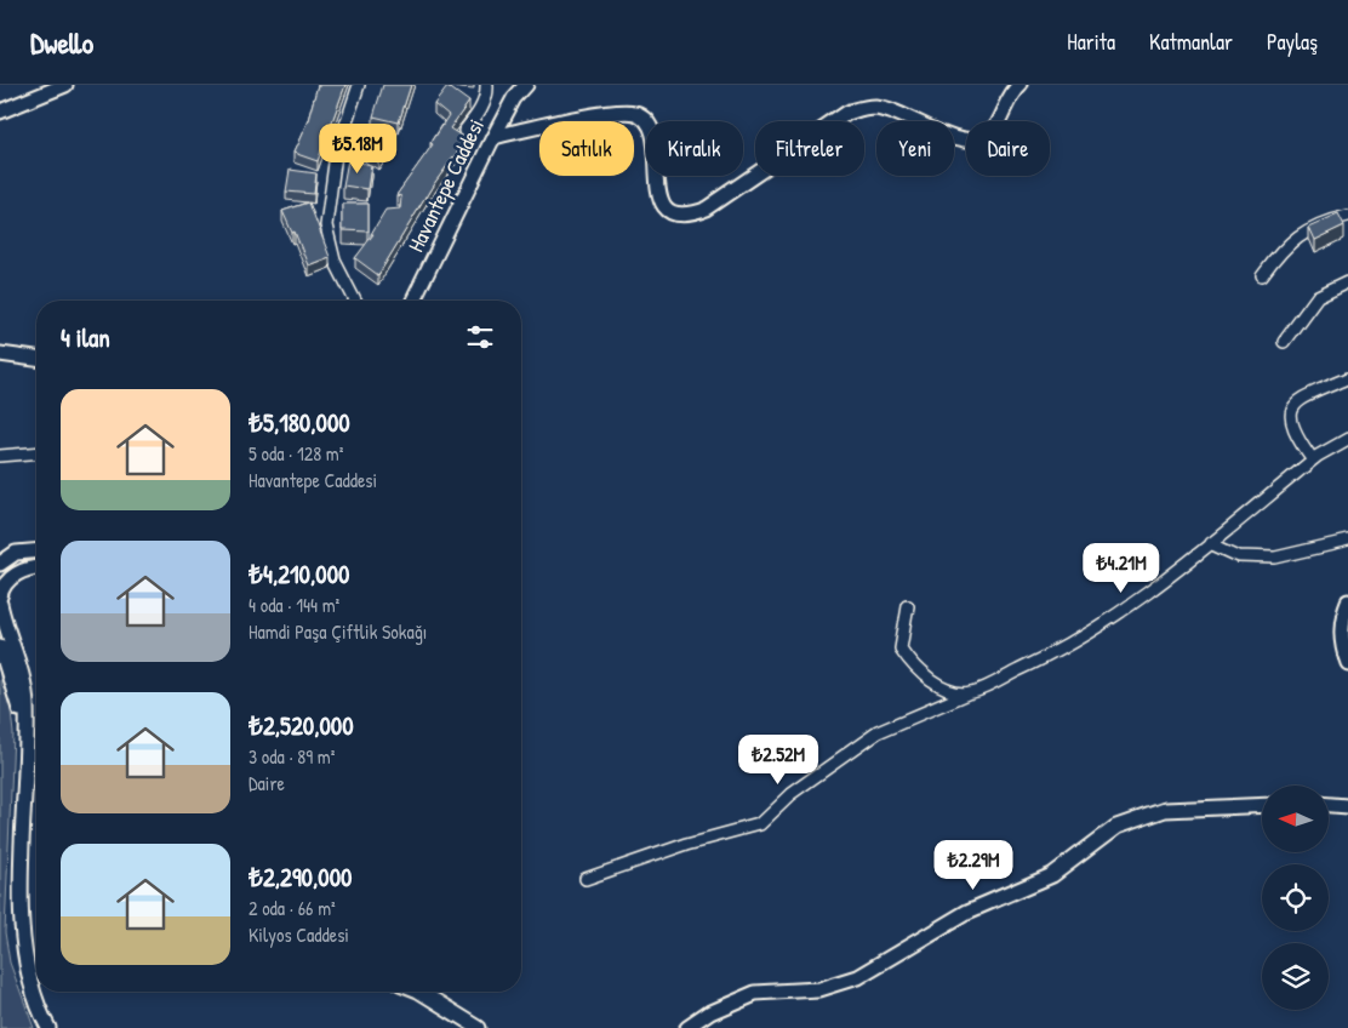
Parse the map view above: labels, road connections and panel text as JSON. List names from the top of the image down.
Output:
{
  "streets": {
    "street": ["Havantepe Caddesi"]
  },
  "north": "left",
  "page": {
    "header": "Dwello",
    "nav": ["Harita", "Katmanlar", "Paylaş"],
    "chip": [
      "Satılık",
      "Kiralık",
      "Filtreler",
      "Yeni",
      "Daire"
    ],
    "price": [
      "₺5.18M",
      "₺4.21M",
      "₺2.52M",
      "₺2.29M"
    ],
    "heading": "4 ilan",
    "list": [
      {
        "name": "₺5,180,000",
        "note": "5 oda · 128 m² · Havantepe Caddesi"
      },
      {
        "name": "₺4,210,000",
        "note": "4 oda · 144 m² · Hamdi Paşa Çiftlik Sokağı"
      },
      {
        "name": "₺2,520,000",
        "note": "3 oda · 89 m² · Daire"
      },
      {
        "name": "₺2,290,000",
        "note": "2 oda · 66 m² · Kilyos Caddesi"
      }
    ]
  }
}
